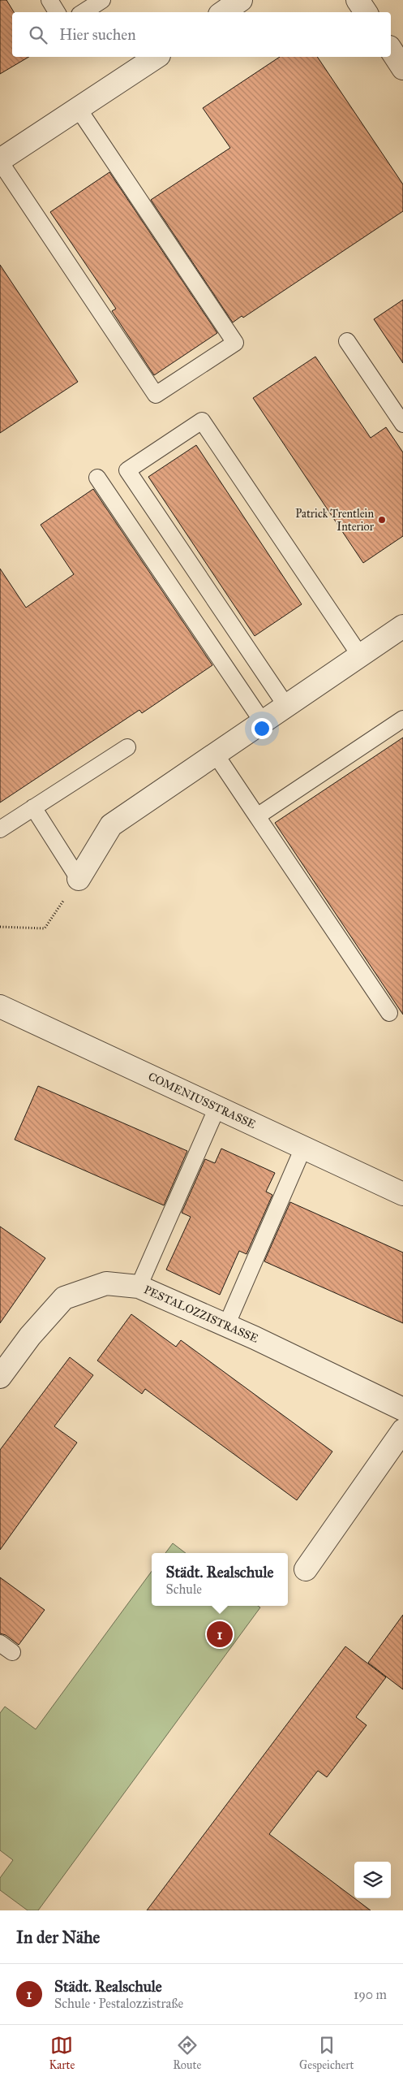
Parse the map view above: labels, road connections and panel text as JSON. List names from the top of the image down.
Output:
{
  "streets": {
    "street": ["COMENIUSSTRASSE", "PESTALOZZISTRASSE"]
  },
  "places": ["Patrick Trentlein Interior"],
  "page": {
    "search": "Hier suchen",
    "popup": ["Städt. Realschule", "Schule"],
    "pins": "1",
    "heading": "In der Nähe",
    "list": [
      {
        "mark": "1",
        "name": "Städt. Realschule",
        "note": "Schule · Pestalozzistraße",
        "value": "190 m"
      }
    ],
    "nav": ["Karte", "Route", "Gespeichert"]
  }
}
